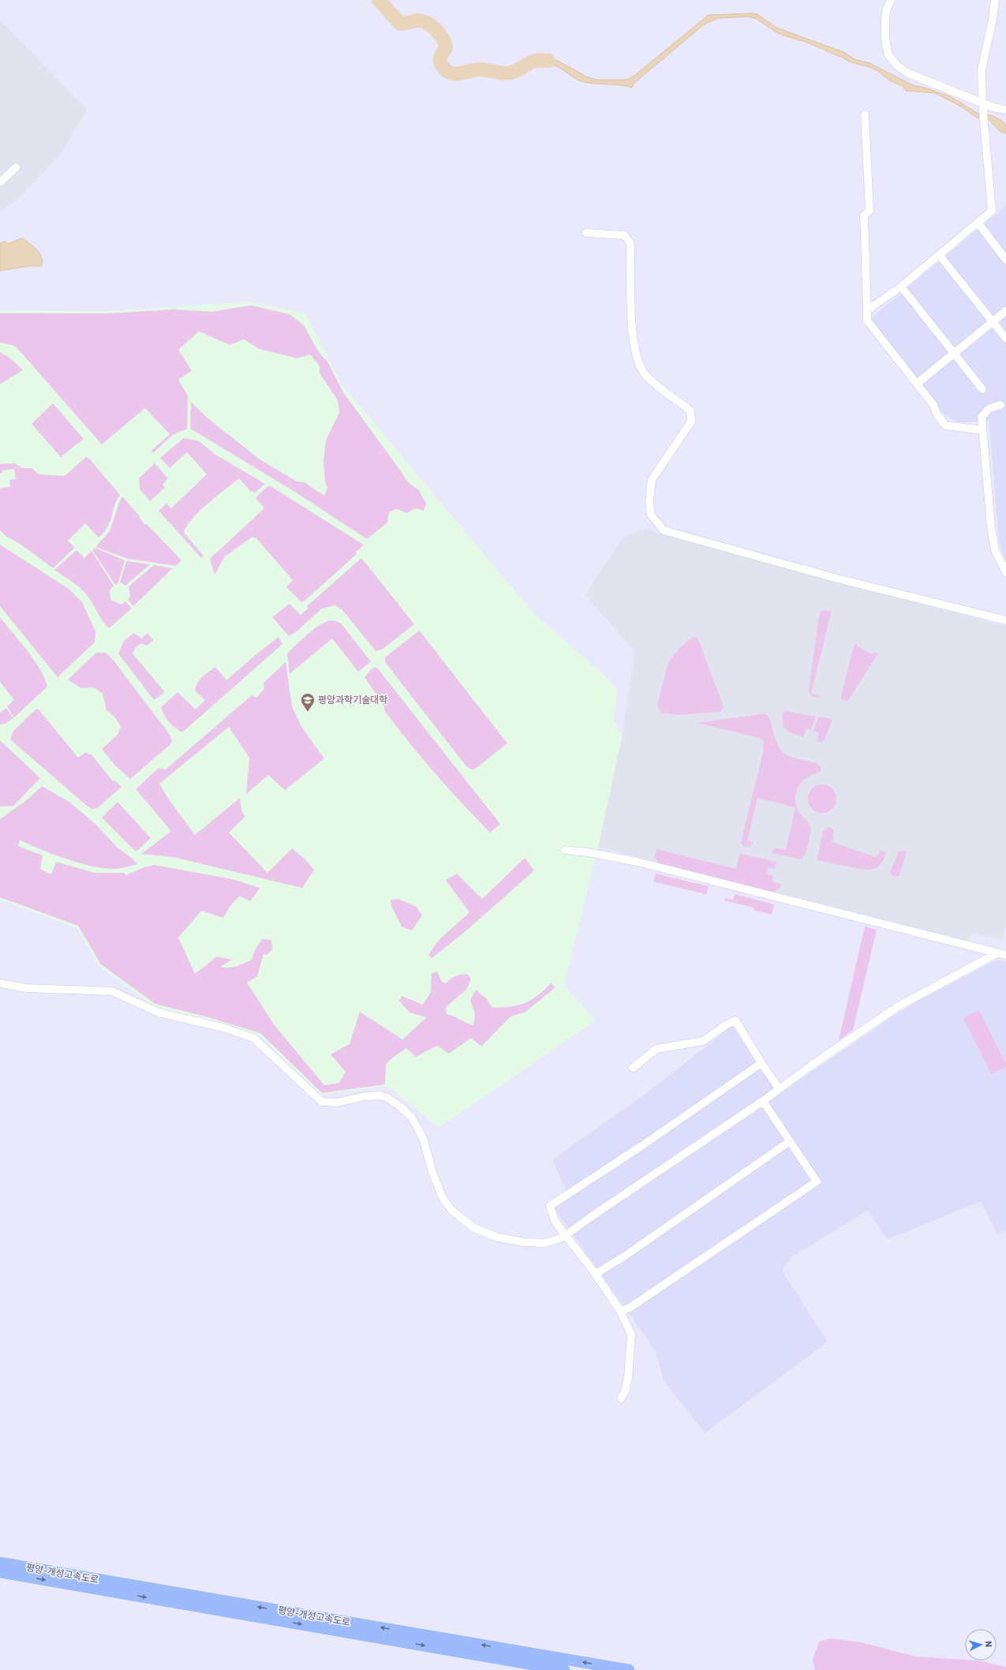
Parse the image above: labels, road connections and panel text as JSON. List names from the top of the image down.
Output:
{
  "streets": {
    "highway": ["평양-개성고속도로"]
  },
  "places": {
    "school or university": ["평양과학기술대학"]
  },
  "north": "right"
}
